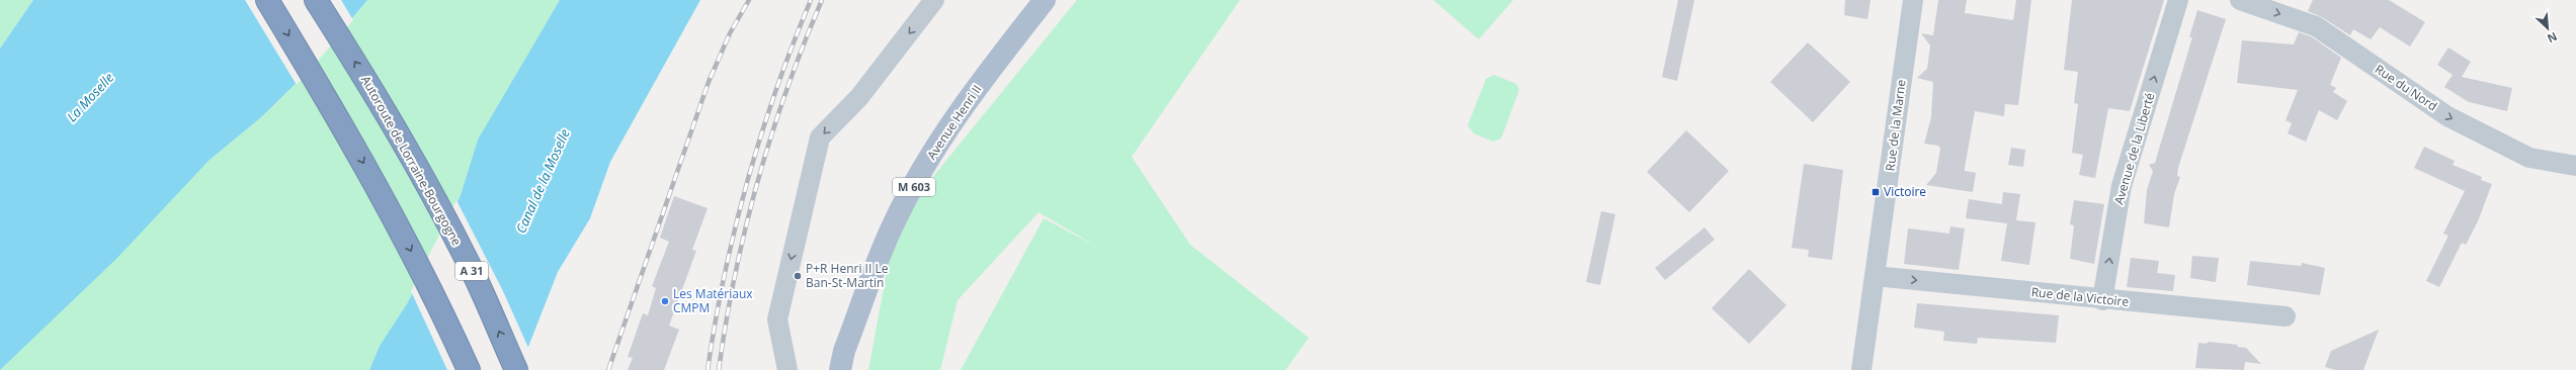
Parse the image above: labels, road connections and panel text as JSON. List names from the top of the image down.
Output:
{
  "streets": {
    "highway": ["Autoroute de Lorraine-Bourgogne", "A 31"],
    "main road": ["Avenue Henri II", "M 603"],
    "street": [
      "Rue du Nord",
      "Rue de la Marne",
      "Avenue de la Liberté",
      "Rue de la Victoire"
    ]
  },
  "crossings": [
    ["Rue de la Marne", "Rue de la Victoire"],
    ["Avenue de la Liberté", "Rue de la Victoire"]
  ],
  "one_way": ["Rue du Nord", "Avenue de la Liberté", "Rue de la Victoire"],
  "water": ["La Moselle", "Canal de la Moselle"],
  "places": {
    "transit": ["Victoire"],
    "other": ["P+R Henri II Le Ban-St-Martin", "Les Matériaux CMPM"]
  },
  "north": "bottom right"
}
